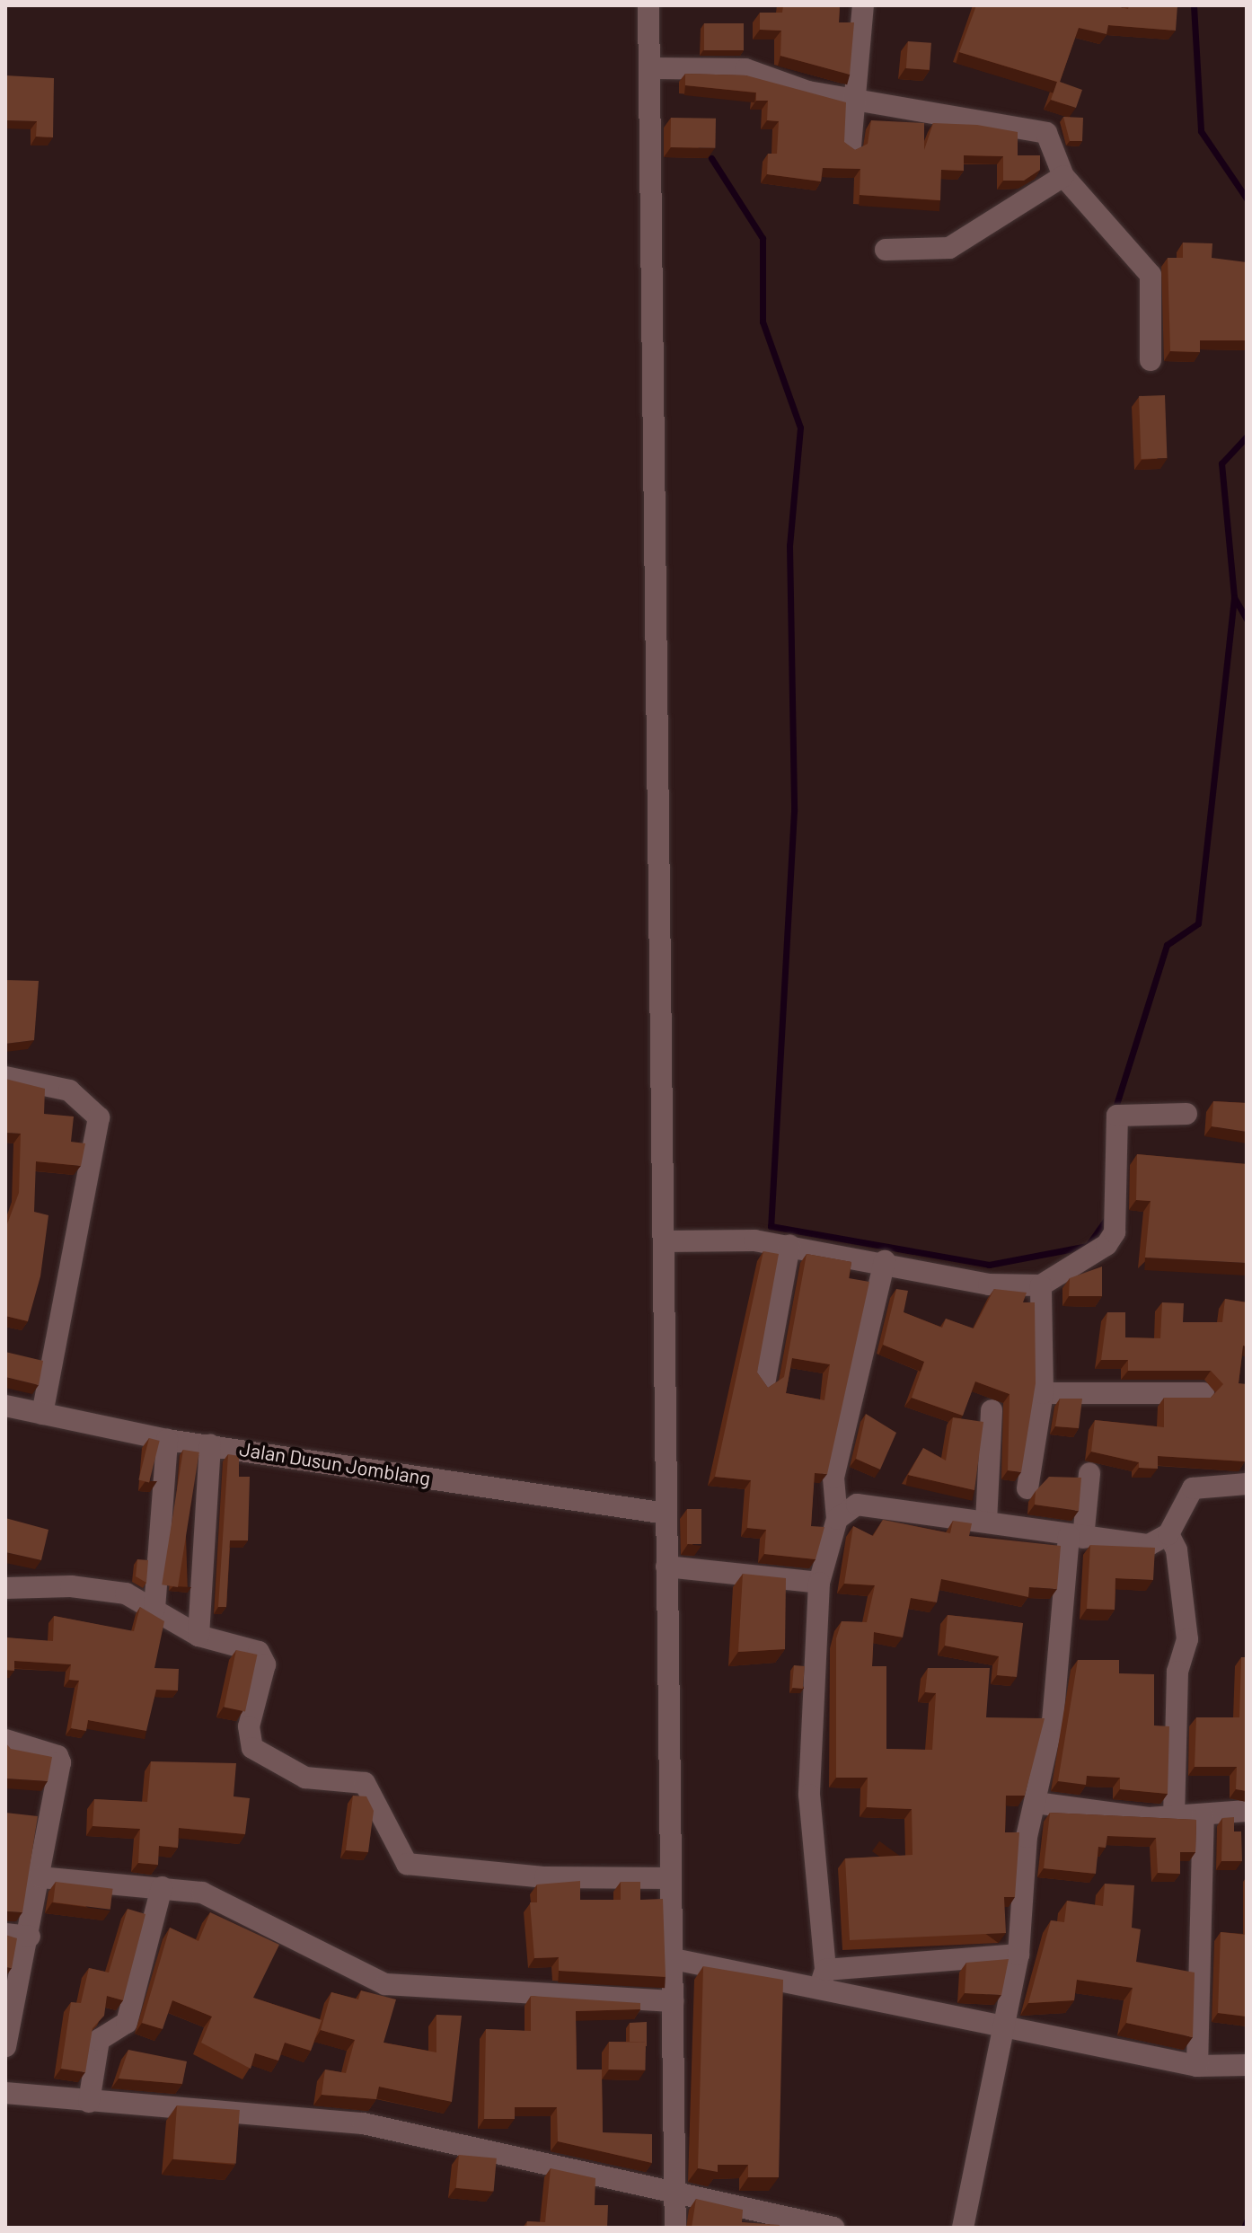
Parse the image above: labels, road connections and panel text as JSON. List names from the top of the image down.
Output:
{
  "streets": {
    "street": ["Jalan Dusun Jomblang"]
  }
}
